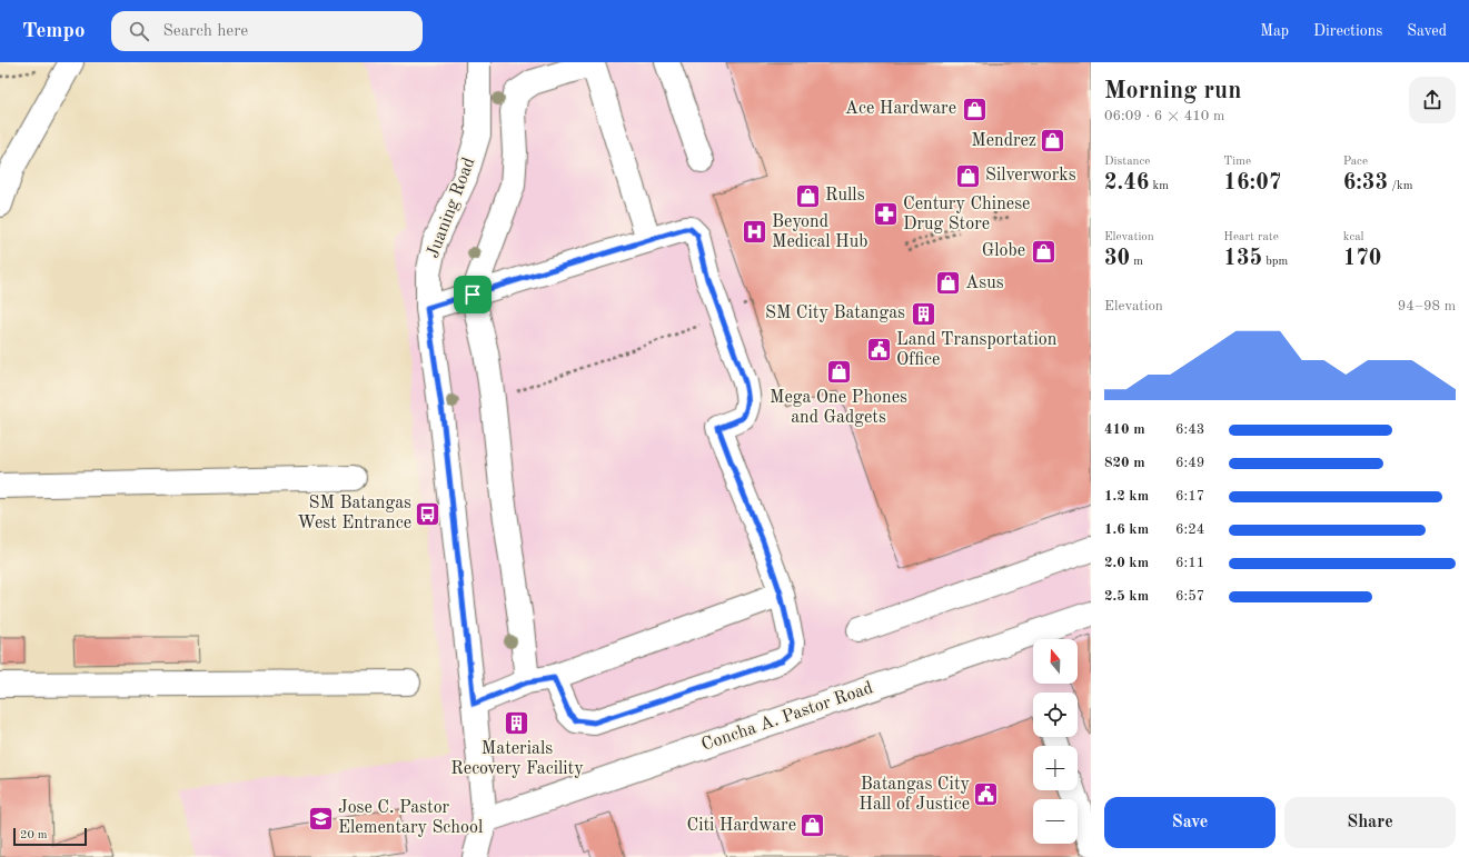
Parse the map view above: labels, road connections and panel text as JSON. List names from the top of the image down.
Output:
{
  "streets": {
    "street": ["Juaning Road", "Concha A. Pastor Road"]
  },
  "crossings": [
    ["Juaning Road", "Concha A. Pastor Road"]
  ],
  "places": {
    "shop": [
      "Ace Hardware",
      "Mendrez",
      "Silverworks",
      "Rulls",
      "Globe",
      "Asus",
      "Mega One Phones and Gadgets",
      "Citi Hardware"
    ],
    "pharmacy": ["Century Chinese Drug Store"],
    "hospital": ["Beyond Medical Hub"],
    "building": ["SM City Batangas", "Materials Recovery Facility"],
    "public building": ["Land Transportation Office", "Batangas City Hall of Justice"],
    "bus stop": ["SM Batangas West Entrance"],
    "school or university": ["Jose C. Pastor Elementary School"]
  },
  "scale_bar": "20 m",
  "north": "top",
  "page": {
    "header": "Tempo",
    "search": "Search here",
    "nav": ["Map", "Directions", "Saved"],
    "heading": ["Morning run", "06:09 · 6 × 410 m"],
    "stats": [
      ["Distance", "2.46 km"],
      ["Time", "16:07"],
      ["Pace", "6:33 /km"],
      ["Elevation", "30 m"],
      ["Heart rate", "135 bpm"],
      ["kcal", "170"]
    ],
    "chart": ["Elevation", "94–98 m"],
    "list": [
      {
        "name": "410 m",
        "note": "6:43"
      },
      {
        "name": "820 m",
        "note": "6:49"
      },
      {
        "name": "1.2 km",
        "note": "6:17"
      },
      {
        "name": "1.6 km",
        "note": "6:24"
      },
      {
        "name": "2.0 km",
        "note": "6:11"
      },
      {
        "name": "2.5 km",
        "note": "6:57"
      }
    ],
    "map_buttons": ["+", "−"],
    "buttons": ["Save", "Share"],
    "scale": "20 m"
  }
}
